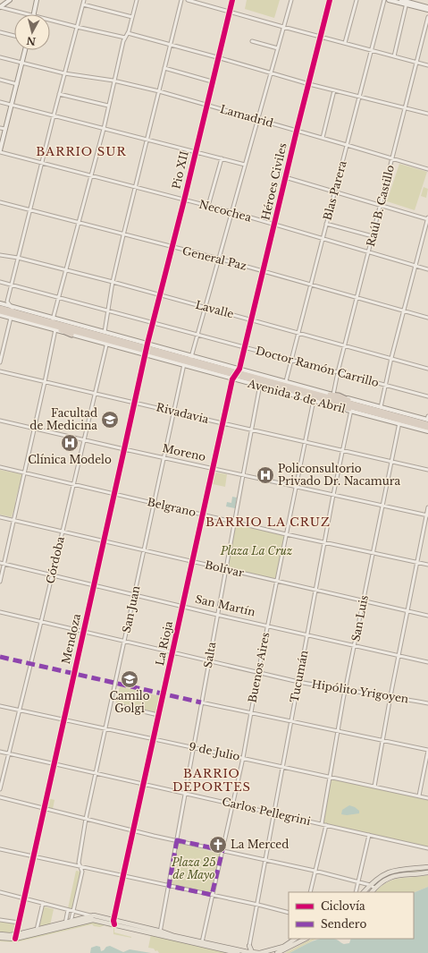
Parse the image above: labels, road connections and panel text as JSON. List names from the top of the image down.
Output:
{
  "streets": {
    "highway": ["Avenida 3 de Abril"],
    "street": [
      "Lamadrid",
      "Pio XII",
      "Héroes Civiles",
      "Blas Parera",
      "Raúl B. Castillo",
      "Necochea",
      "General Paz",
      "Lavalle",
      "Doctor Ramón Carrillo",
      "Rivadavia",
      "Moreno",
      "Belgrano",
      "Córdoba",
      "Bolívar",
      "San Martín",
      "San Juan",
      "San Luis",
      "Mendoza",
      "La Rioja",
      "Salta",
      "Buenos Aires",
      "Tucumán",
      "Hipólito Yrigoyen",
      "9 de Julio",
      "Carlos Pellegrini"
    ]
  },
  "crossings": [
    ["Lamadrid", "Pio XII"],
    ["Lamadrid", "Héroes Civiles"],
    ["Lamadrid", "Blas Parera"],
    ["Lamadrid", "Raúl B. Castillo"],
    ["Lamadrid", "San Juan"],
    ["Pio XII", "Necochea"],
    ["Pio XII", "General Paz"],
    ["Pio XII", "Lavalle"],
    ["Pio XII", "Doctor Ramón Carrillo"],
    ["Pio XII", "Avenida 3 de Abril"],
    ["Pio XII", "Mendoza"],
    ["Héroes Civiles", "Necochea"],
    ["Héroes Civiles", "General Paz"],
    ["Héroes Civiles", "Lavalle"],
    ["Héroes Civiles", "Doctor Ramón Carrillo"],
    ["Héroes Civiles", "Avenida 3 de Abril"],
    ["Héroes Civiles", "La Rioja"],
    ["Blas Parera", "Necochea"],
    ["Blas Parera", "General Paz"],
    ["Blas Parera", "Lavalle"],
    ["Blas Parera", "Doctor Ramón Carrillo"],
    ["Blas Parera", "Avenida 3 de Abril"],
    ["Raúl B. Castillo", "Necochea"],
    ["Raúl B. Castillo", "General Paz"],
    ["Raúl B. Castillo", "Lavalle"],
    ["Raúl B. Castillo", "Doctor Ramón Carrillo"],
    ["Necochea", "San Juan"],
    ["General Paz", "San Juan"],
    ["Lavalle", "San Juan"],
    ["Doctor Ramón Carrillo", "San Juan"],
    ["Avenida 3 de Abril", "Córdoba"],
    ["Avenida 3 de Abril", "San Juan"],
    ["Avenida 3 de Abril", "San Luis"],
    ["Avenida 3 de Abril", "Mendoza"],
    ["Avenida 3 de Abril", "La Rioja"],
    ["Avenida 3 de Abril", "Salta"],
    ["Avenida 3 de Abril", "Buenos Aires"],
    ["Avenida 3 de Abril", "Tucumán"],
    ["Rivadavia", "Córdoba"],
    ["Rivadavia", "San Juan"],
    ["Rivadavia", "San Luis"],
    ["Rivadavia", "Mendoza"],
    ["Rivadavia", "La Rioja"],
    ["Rivadavia", "Salta"],
    ["Rivadavia", "Buenos Aires"],
    ["Rivadavia", "Tucumán"],
    ["Moreno", "Córdoba"],
    ["Moreno", "San Juan"],
    ["Moreno", "San Luis"],
    ["Moreno", "Mendoza"],
    ["Moreno", "La Rioja"],
    ["Moreno", "Salta"],
    ["Moreno", "Buenos Aires"],
    ["Moreno", "Tucumán"],
    ["Belgrano", "Córdoba"],
    ["Belgrano", "San Juan"],
    ["Belgrano", "San Luis"],
    ["Belgrano", "Mendoza"],
    ["Belgrano", "La Rioja"],
    ["Belgrano", "Salta"],
    ["Belgrano", "Buenos Aires"],
    ["Belgrano", "Tucumán"],
    ["Córdoba", "Bolívar"],
    ["Córdoba", "San Martín"],
    ["Córdoba", "Hipólito Yrigoyen"],
    ["Córdoba", "9 de Julio"],
    ["Córdoba", "Carlos Pellegrini"],
    ["Bolívar", "San Juan"],
    ["Bolívar", "San Luis"],
    ["Bolívar", "Mendoza"],
    ["Bolívar", "La Rioja"],
    ["Bolívar", "Salta"],
    ["Bolívar", "Buenos Aires"],
    ["Bolívar", "Tucumán"],
    ["San Martín", "San Juan"],
    ["San Martín", "San Luis"],
    ["San Martín", "Mendoza"],
    ["San Martín", "La Rioja"],
    ["San Martín", "Salta"],
    ["San Martín", "Buenos Aires"],
    ["San Martín", "Tucumán"],
    ["San Juan", "Hipólito Yrigoyen"],
    ["San Juan", "9 de Julio"],
    ["San Juan", "Carlos Pellegrini"],
    ["San Luis", "Hipólito Yrigoyen"],
    ["San Luis", "9 de Julio"],
    ["San Luis", "Carlos Pellegrini"],
    ["Mendoza", "Hipólito Yrigoyen"],
    ["Mendoza", "9 de Julio"],
    ["Mendoza", "Carlos Pellegrini"],
    ["La Rioja", "Hipólito Yrigoyen"],
    ["La Rioja", "9 de Julio"],
    ["La Rioja", "Carlos Pellegrini"],
    ["Salta", "Hipólito Yrigoyen"],
    ["Salta", "9 de Julio"],
    ["Salta", "Carlos Pellegrini"],
    ["Buenos Aires", "Hipólito Yrigoyen"],
    ["Buenos Aires", "9 de Julio"],
    ["Buenos Aires", "Carlos Pellegrini"],
    ["Tucumán", "Hipólito Yrigoyen"],
    ["Tucumán", "9 de Julio"],
    ["Tucumán", "Carlos Pellegrini"]
  ],
  "districts": ["BARRIO SUR", "BARRIO LA CRUZ", "BARRIO DEPORTES"],
  "parks": ["Plaza La Cruz", "Plaza 25 de Mayo"],
  "places": {
    "school or university": ["Facultad de Medicina", "Camilo Golgi"],
    "hospital": ["Clínica Modelo", "Policonsultorio Privado Dr. Nacamura"],
    "church": ["La Merced"]
  },
  "legend": ["Ciclovía", "Sendero"],
  "north": "bottom"
}
